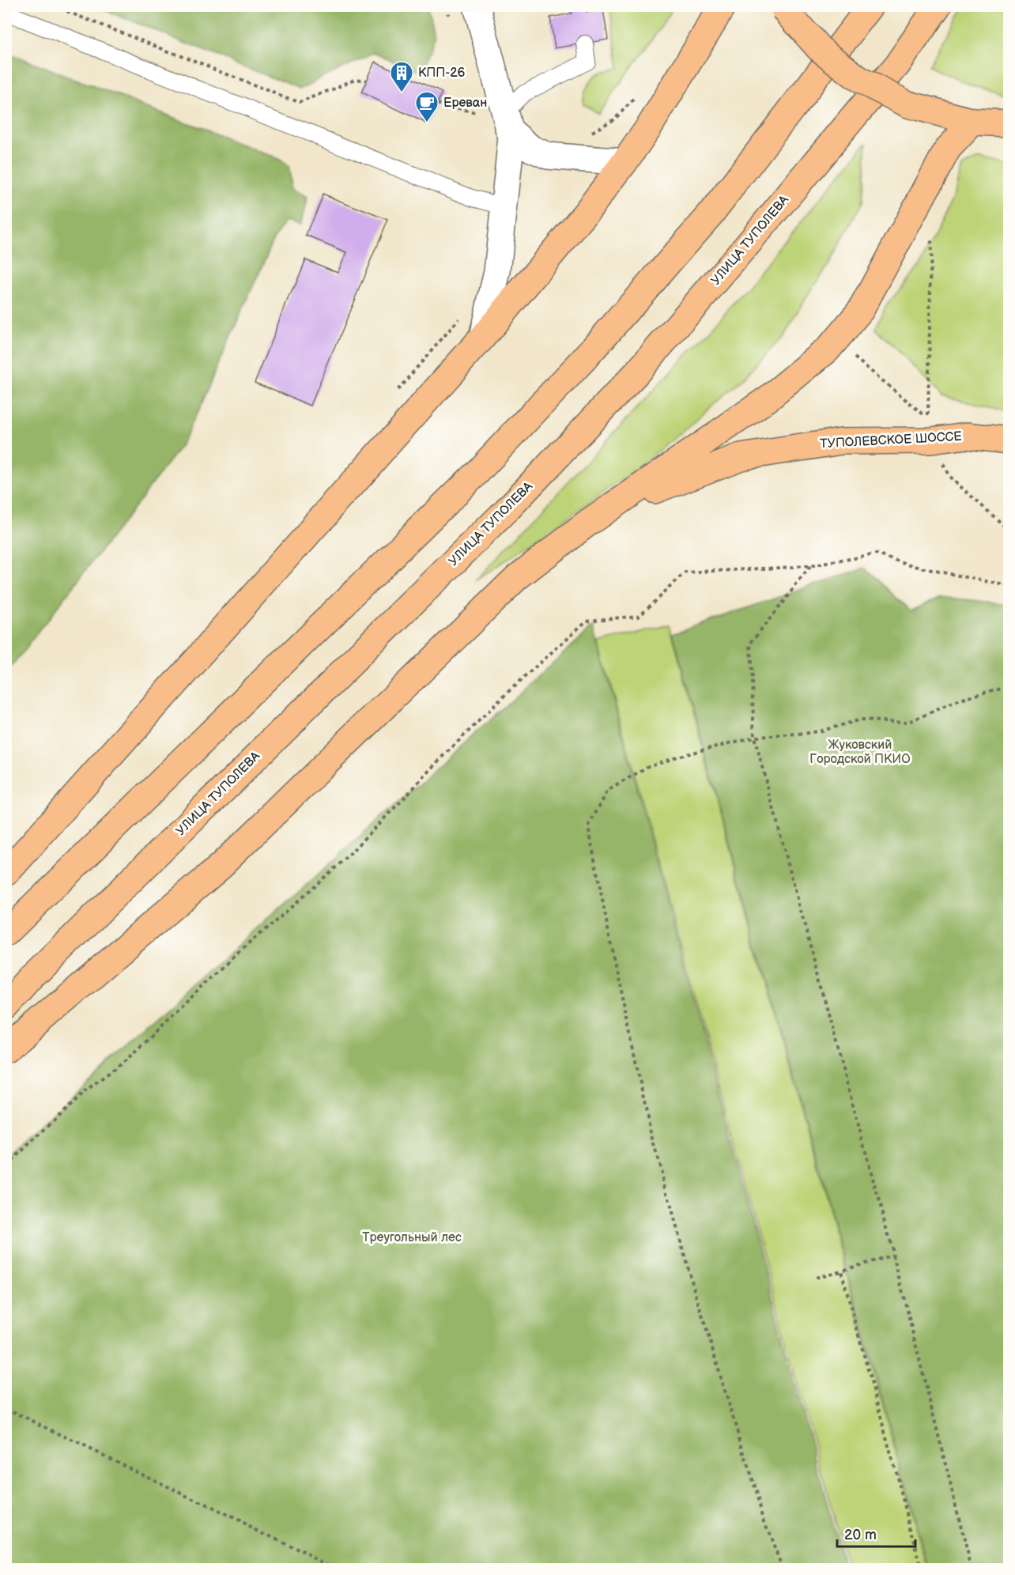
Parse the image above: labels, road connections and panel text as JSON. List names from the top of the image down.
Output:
{
  "streets": {
    "main road": ["УЛИЦА ТУПОЛЕВА", "ТУПОЛЕВСКОЕ ШОССЕ"]
  },
  "parks": ["Жуковский Городской ПКИО", "Треугольный лес"],
  "places": {
    "building": ["КПП-26"],
    "cafe": ["Ереван"]
  },
  "scale_bar": "20 m"
}
